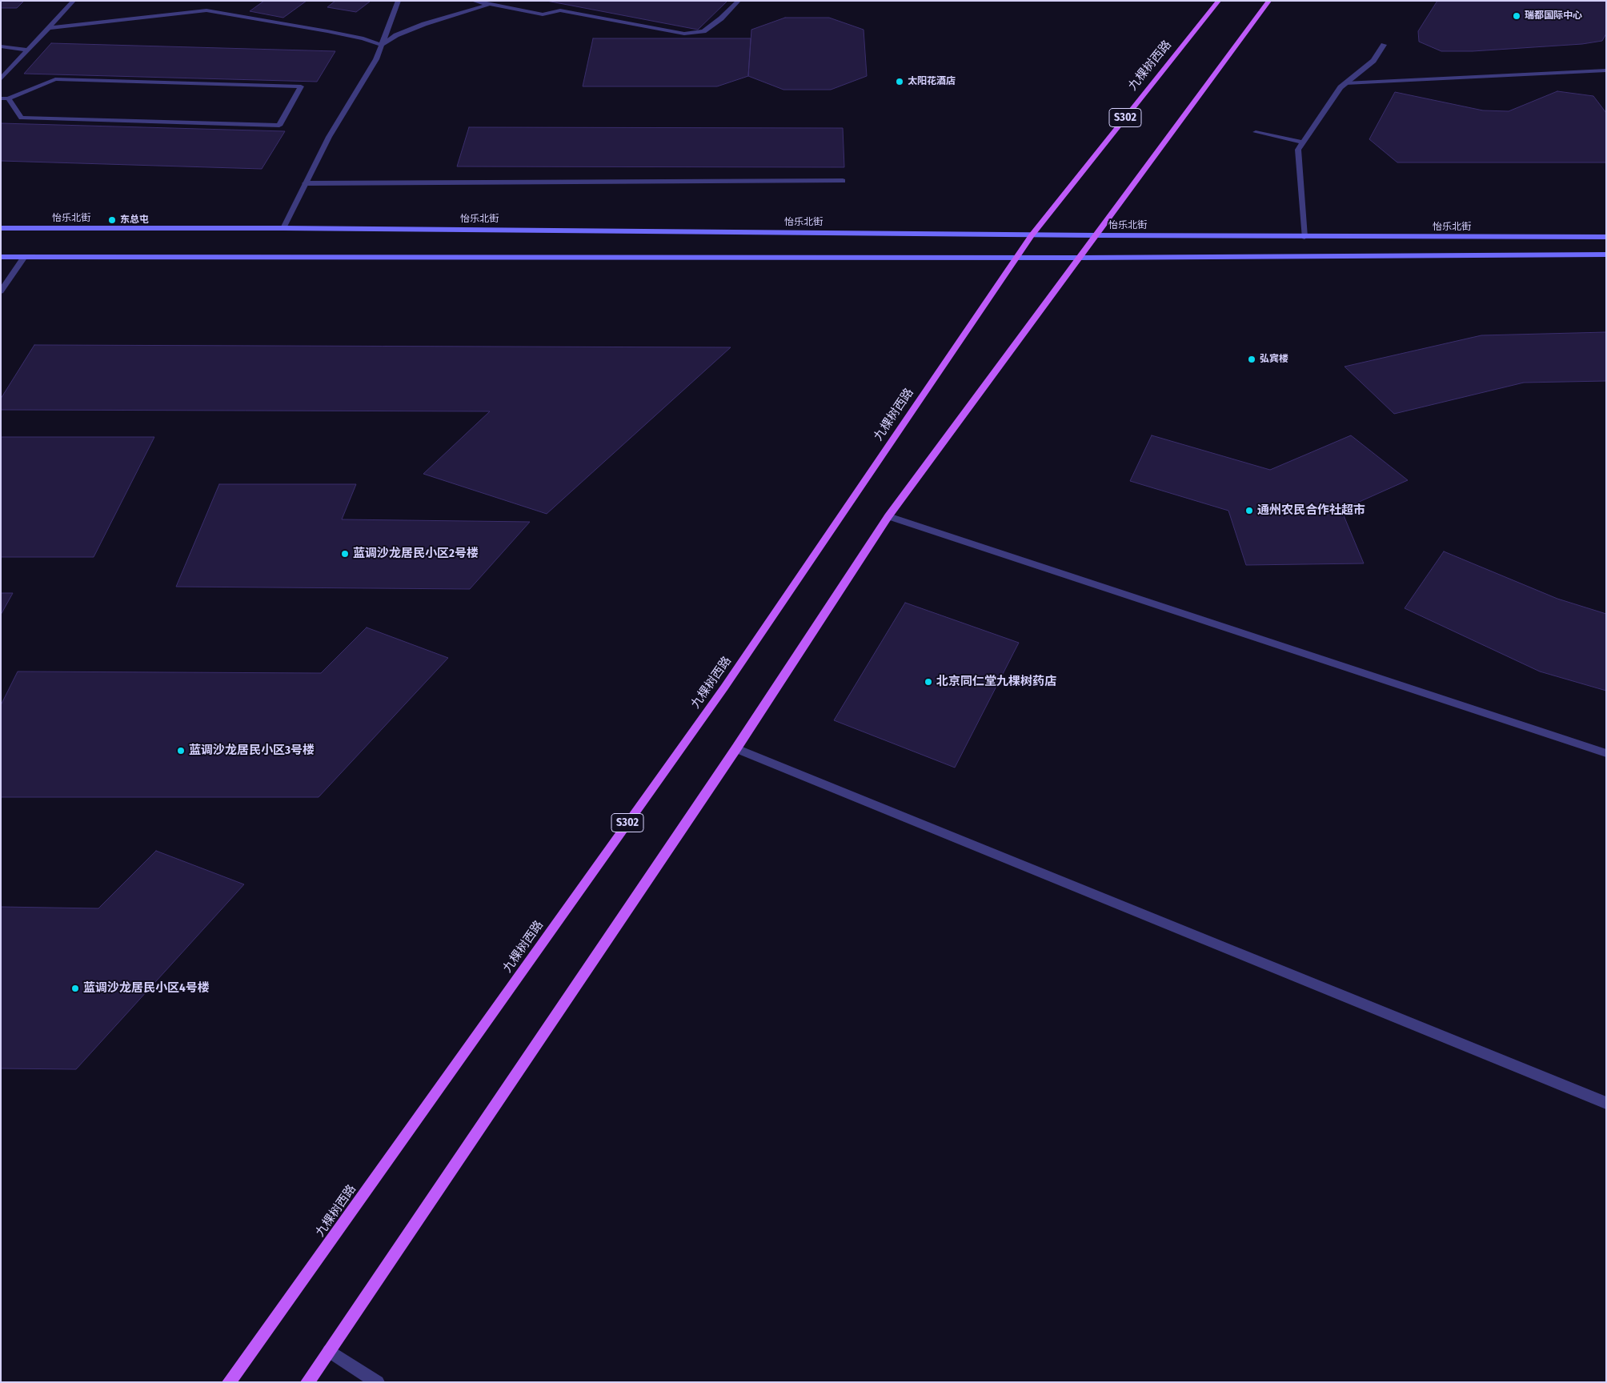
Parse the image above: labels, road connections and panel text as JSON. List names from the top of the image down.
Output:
{
  "streets": {
    "main road": ["九棵树西路", "S302", "怡乐北街"]
  },
  "crossings": [
    ["九棵树西路", "怡乐北街"]
  ],
  "places": [
    "瑞都国际中心",
    "太阳花酒店",
    "东总屯",
    "弘宾楼",
    "通州农民合作社超市",
    "蓝调沙龙居民小区2号楼",
    "北京同仁堂九棵树药店",
    "蓝调沙龙居民小区3号楼",
    "蓝调沙龙居民小区4号楼"
  ]
}
